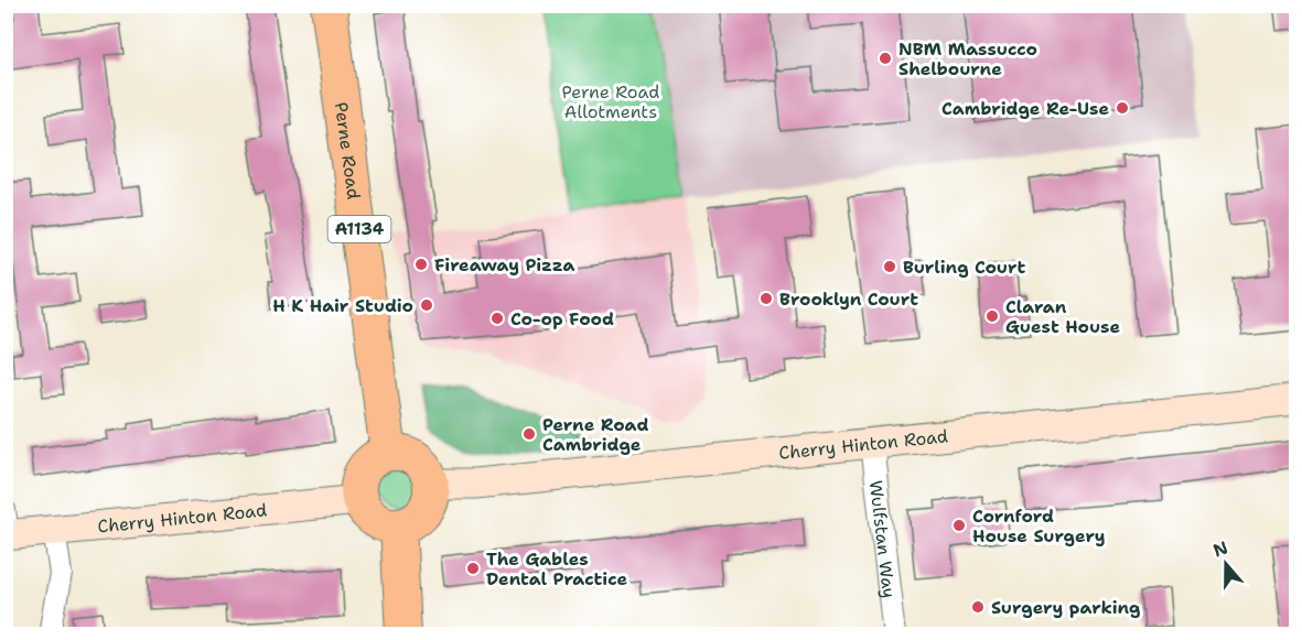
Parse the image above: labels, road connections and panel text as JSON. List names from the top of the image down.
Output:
{
  "streets": {
    "main road": ["Perne Road", "A1134"],
    "street": ["Cherry Hinton Road", "Wulfstan Way"]
  },
  "crossings": [
    ["Perne Road", "Cherry Hinton Road"],
    ["Cherry Hinton Road", "Wulfstan Way"]
  ],
  "parks": ["Perne Road Allotments"],
  "places": [
    "NBM Massucco Shelbourne",
    "Cambridge Re-Use",
    "Fireaway Pizza",
    "Burling Court",
    "Brooklyn Court",
    "H K Hair Studio",
    "Claran Guest House",
    "Co-op Food",
    "Perne Road Cambridge",
    "Cornford House Surgery",
    "The Gables Dental Practice",
    "Surgery parking"
  ],
  "north": "top"
}
